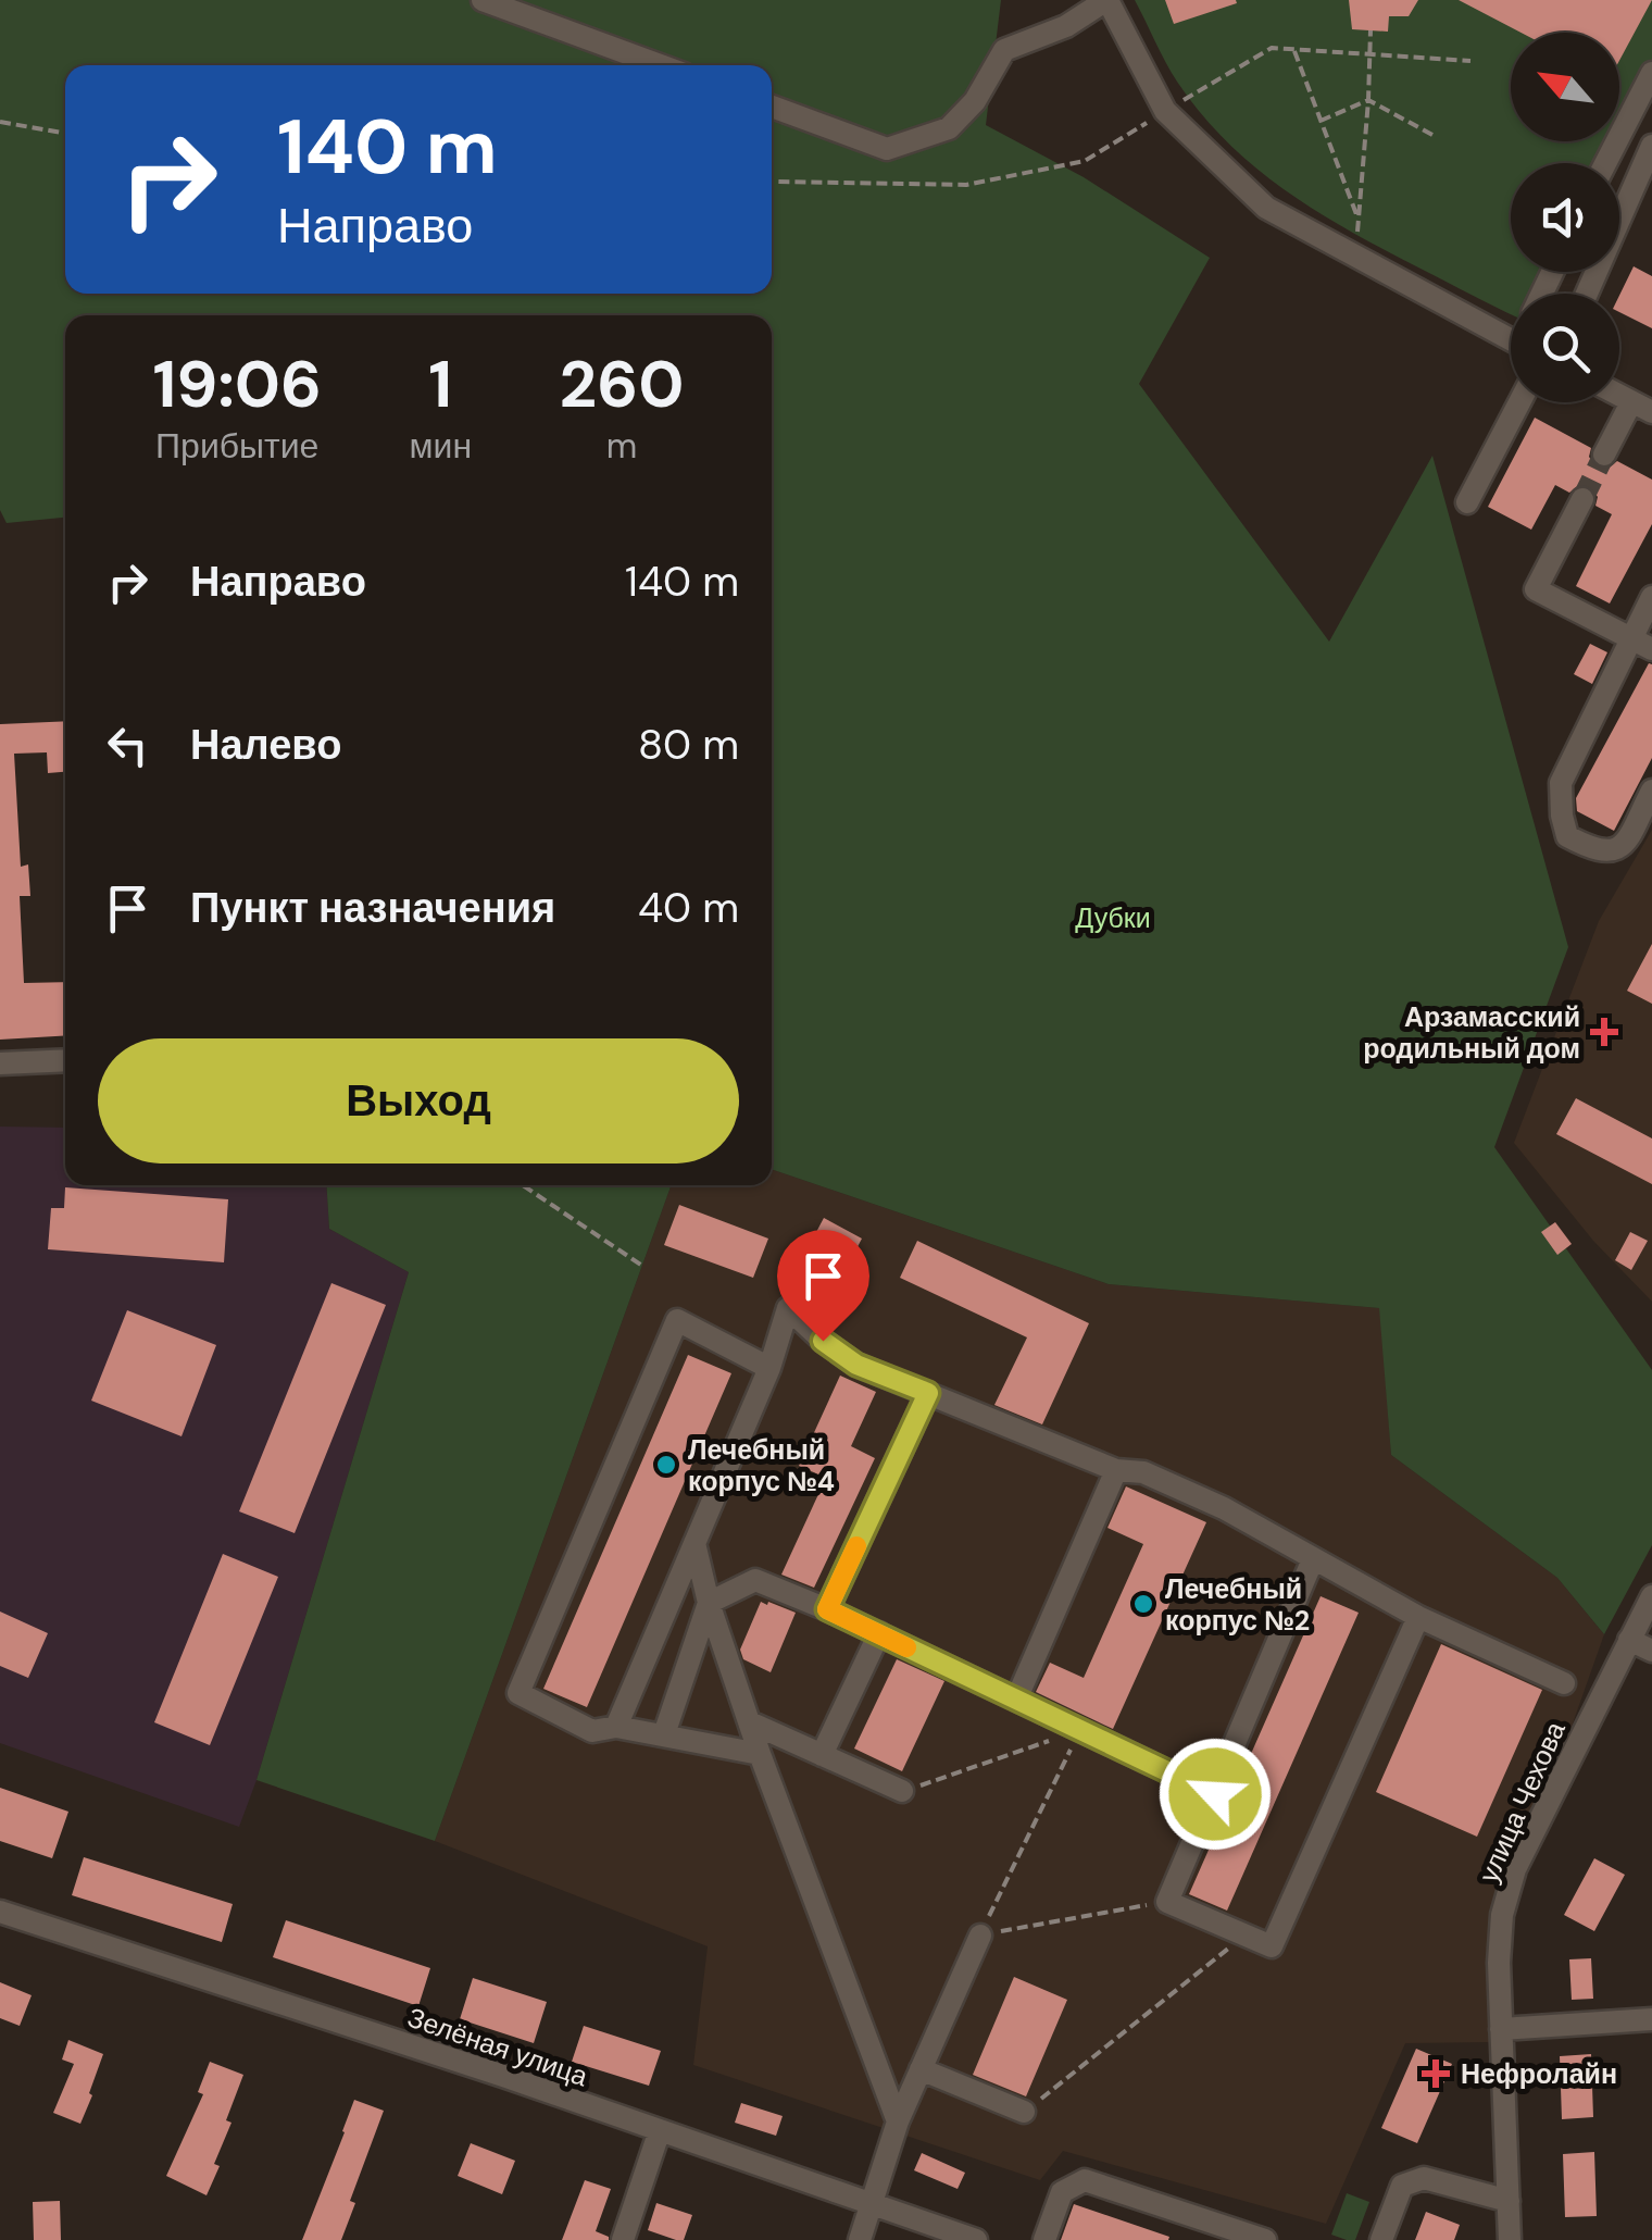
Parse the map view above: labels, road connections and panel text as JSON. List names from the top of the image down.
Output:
{
  "streets": {
    "street": ["улица Чехова", "Зелёная улица"]
  },
  "parks": ["Дубки"],
  "places": {
    "health": ["Арзамасский родильный дом", "Нефролайн"],
    "other": ["Лечебный корпус №4", "Лечебный корпус №2"]
  },
  "north": "top left",
  "page": {
    "turn": ["140 m", "Направо"],
    "eta": [
      "19:06",
      "Прибытие",
      "1",
      "мин",
      "260",
      "m"
    ],
    "list": [
      {
        "name": "Направо",
        "value": "140 m"
      },
      {
        "name": "Налево",
        "value": "80 m"
      },
      {
        "name": "Пункт назначения",
        "value": "40 m"
      }
    ],
    "buttons": "Выход"
  }
}
